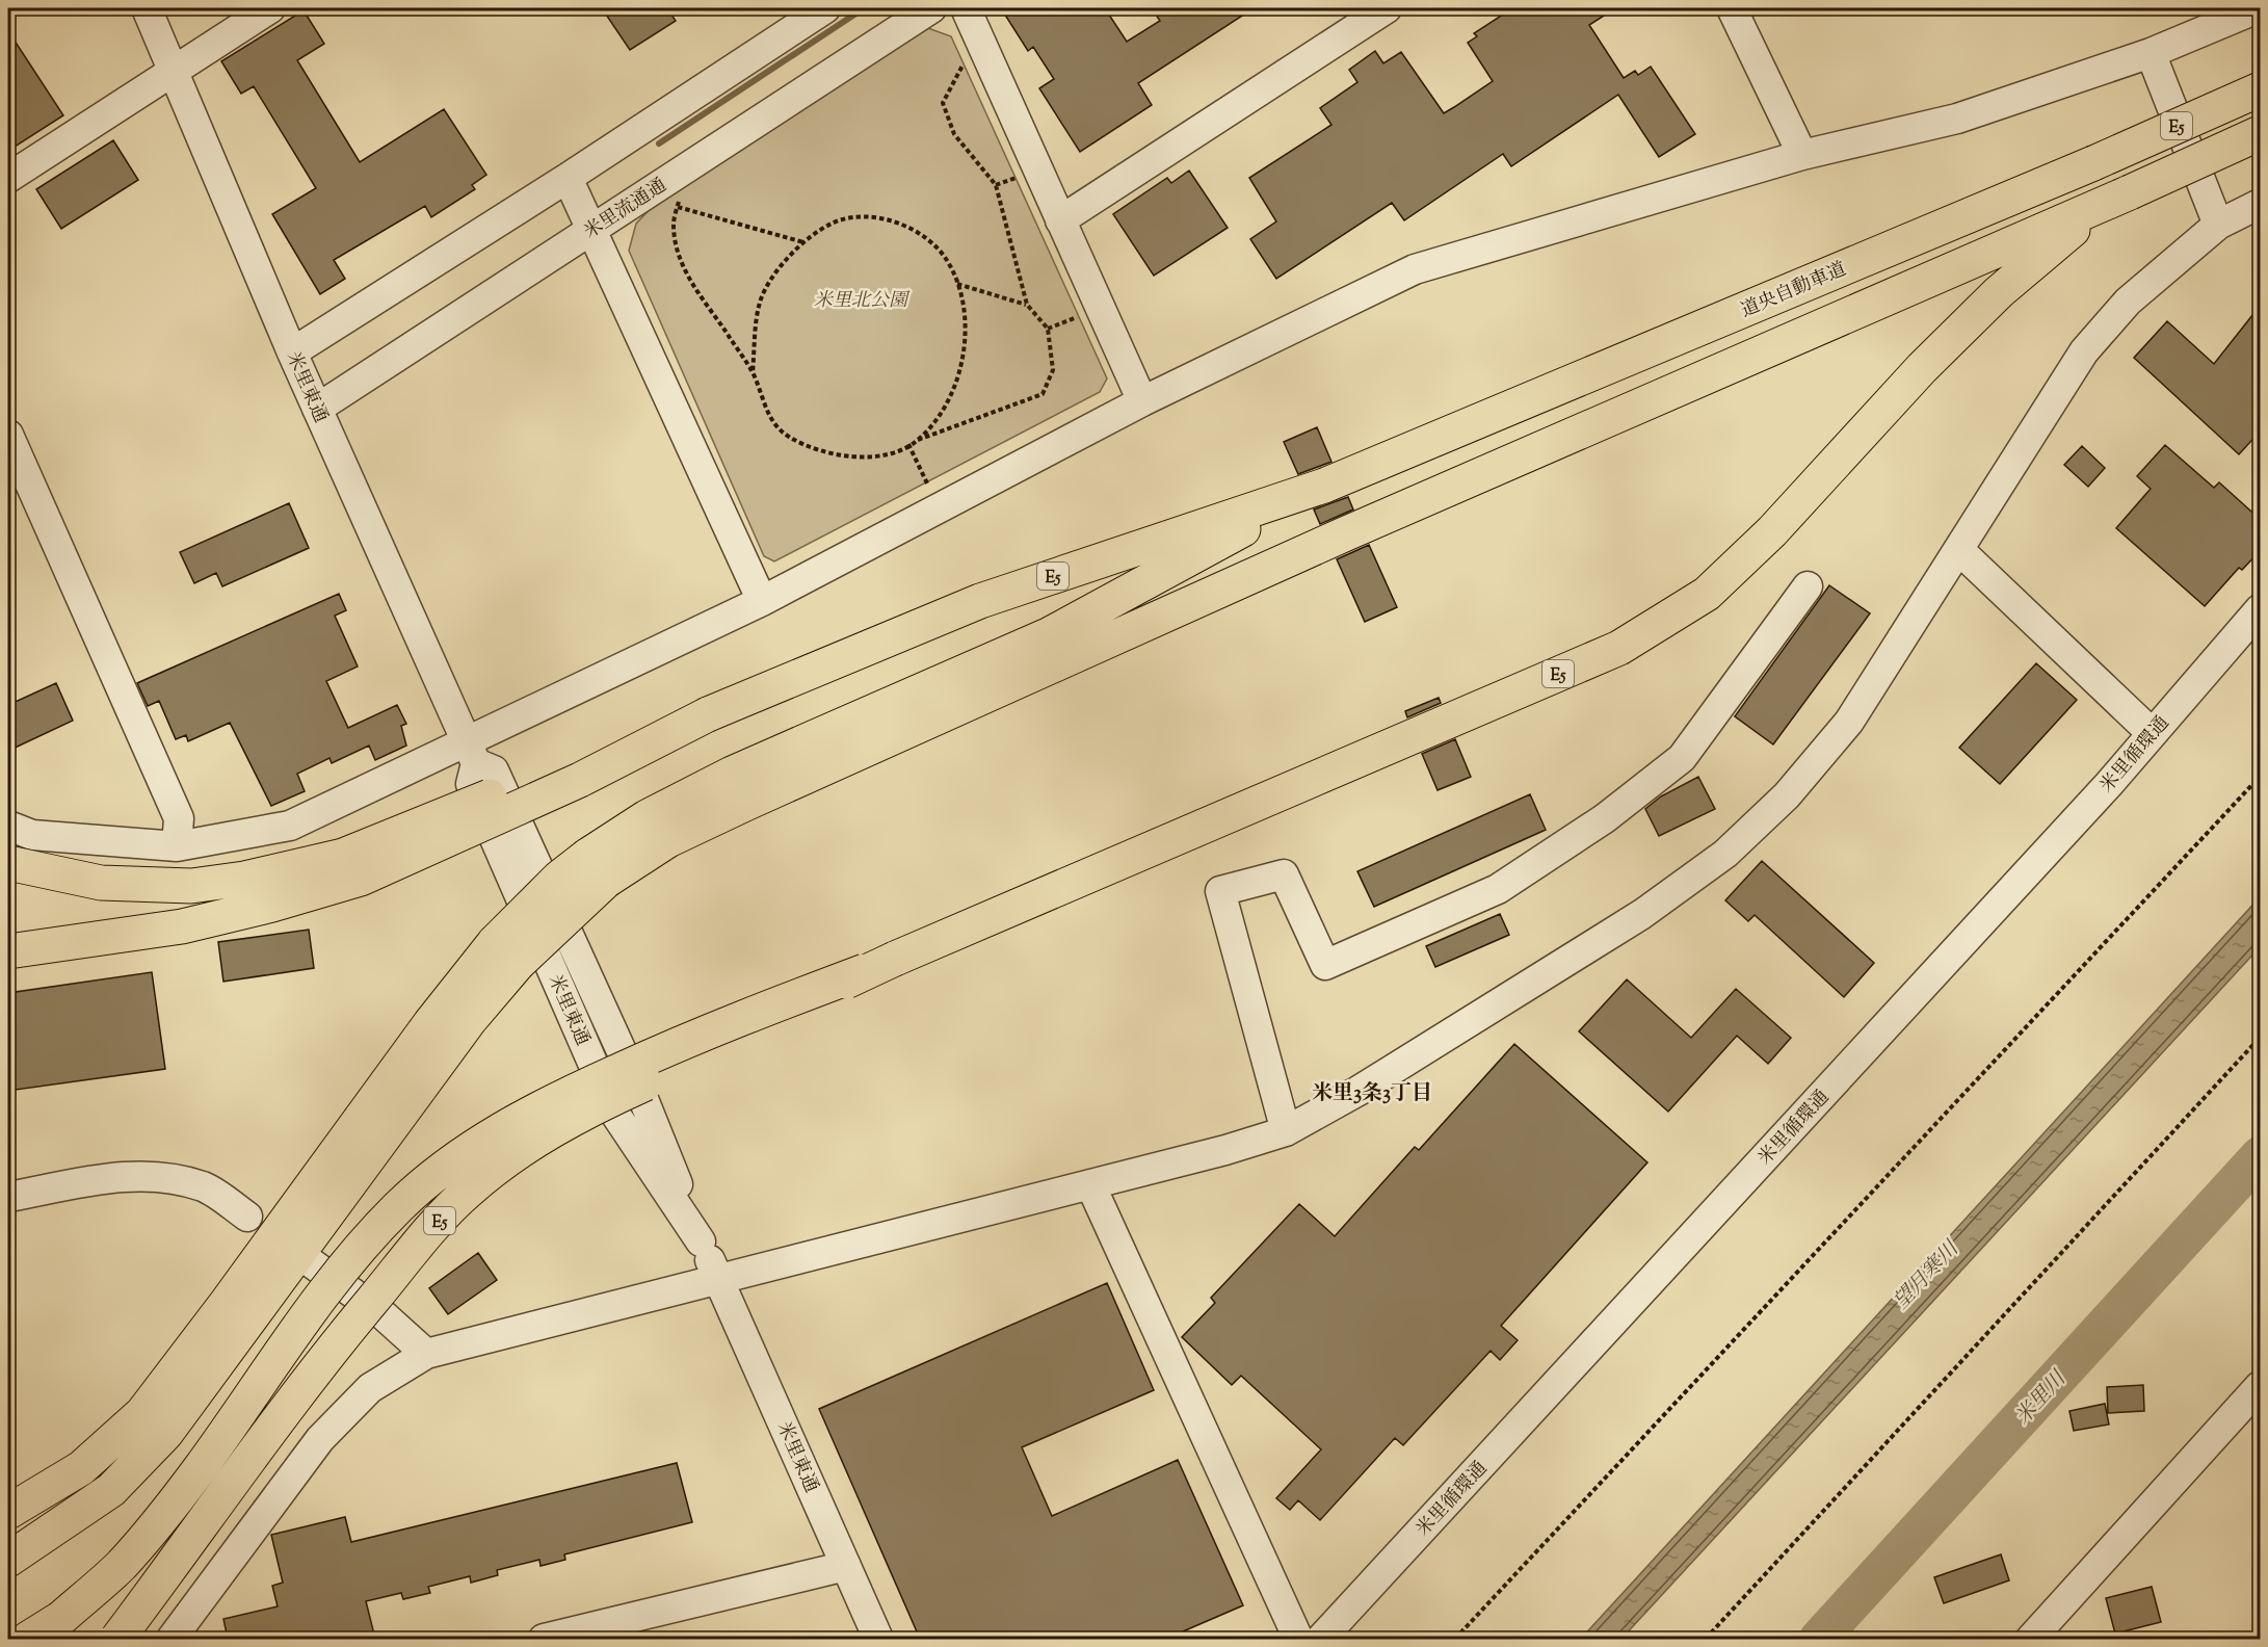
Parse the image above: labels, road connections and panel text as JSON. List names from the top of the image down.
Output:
{
  "streets": {
    "highway": ["E5", "道央自動車道"],
    "street": ["米里流通通", "米里東通", "米里循環通"]
  },
  "crossings": [
    ["E5", "道央自動車道"],
    ["米里流通通", "米里東通"]
  ],
  "districts": ["米里3条3丁目"],
  "water": ["望月寒川", "米里川"],
  "parks": ["米里北公園"]
}
